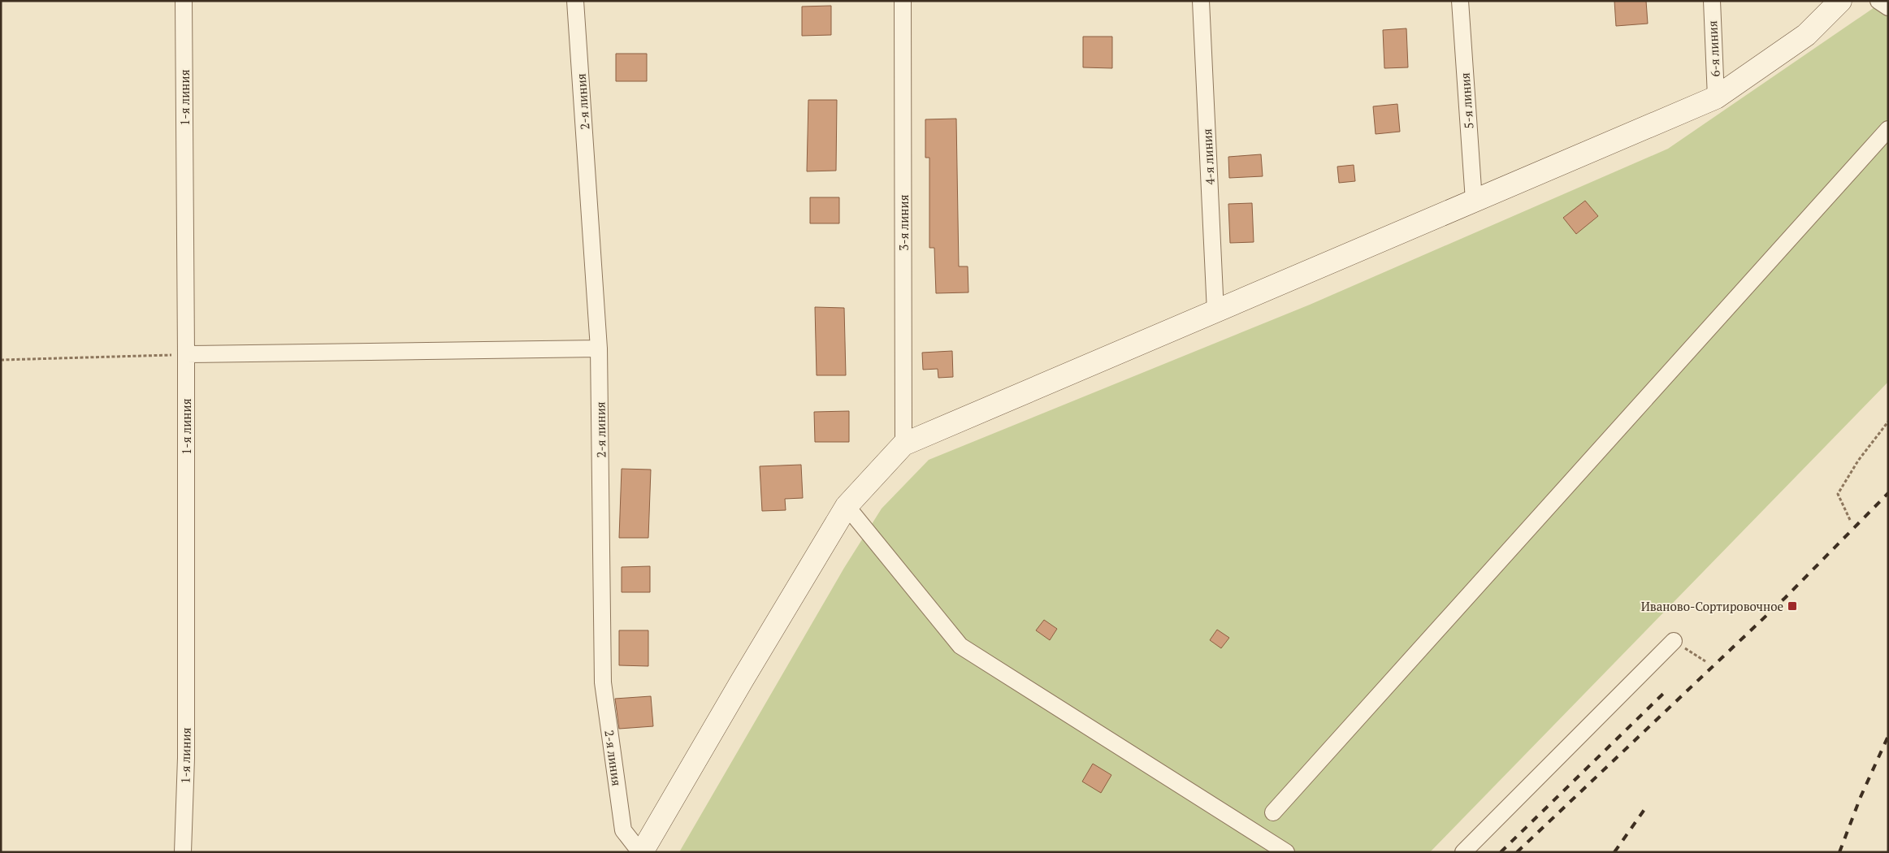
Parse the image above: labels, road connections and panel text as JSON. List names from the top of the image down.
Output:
{
  "streets": {
    "street": [
      "6-я линия",
      "1-я линия",
      "5-я линия",
      "2-я линия",
      "4-я линия",
      "3-я линия"
    ]
  },
  "places": {
    "transit": ["Иваново-Сортировочное"]
  }
}
